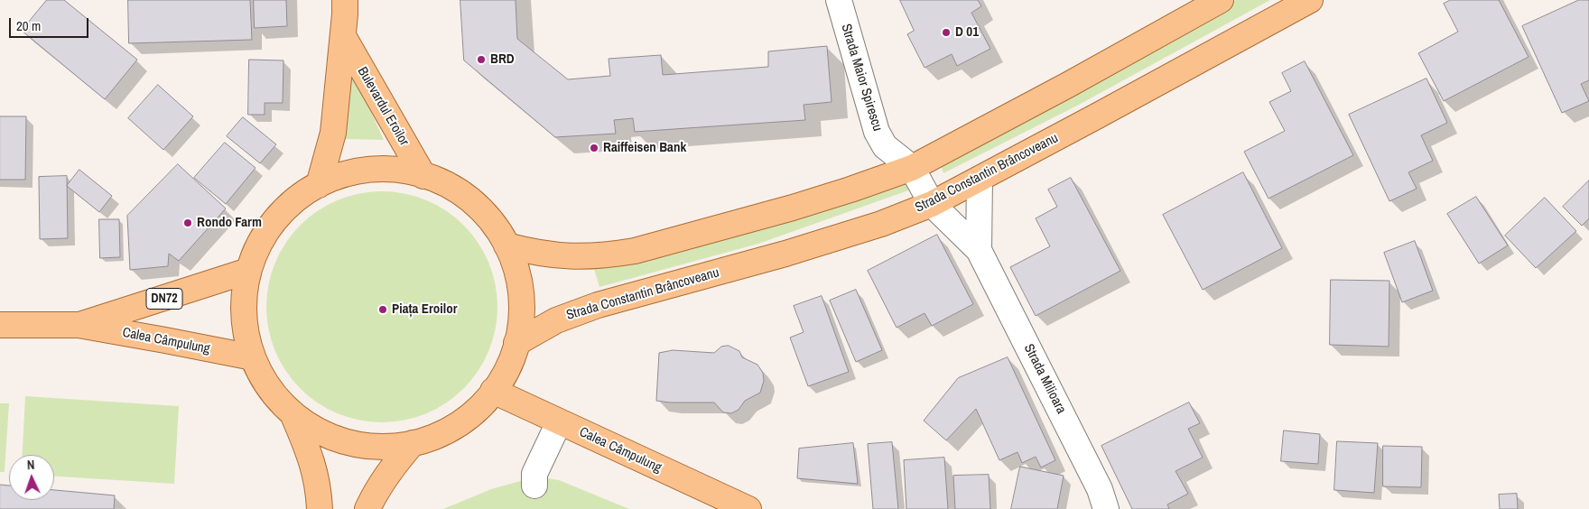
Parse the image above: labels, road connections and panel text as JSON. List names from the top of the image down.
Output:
{
  "streets": {
    "main road": [
      "Bulevardul Eroilor",
      "Strada Constantin Brâncoveanu",
      "DN72",
      "Calea Câmpulung"
    ],
    "street": ["Strada Maior Spirescu", "Strada Milioara"]
  },
  "crossings": [
    ["Strada Maior Spirescu", "Strada Milioara"],
    ["Strada Constantin Brâncoveanu", "Strada Milioara"]
  ],
  "places": [
    "D 01",
    "BRD",
    "Raiffeisen Bank",
    "Rondo Farm",
    "Piața Eroilor"
  ],
  "scale_bar": "20 m",
  "north": "top"
}
